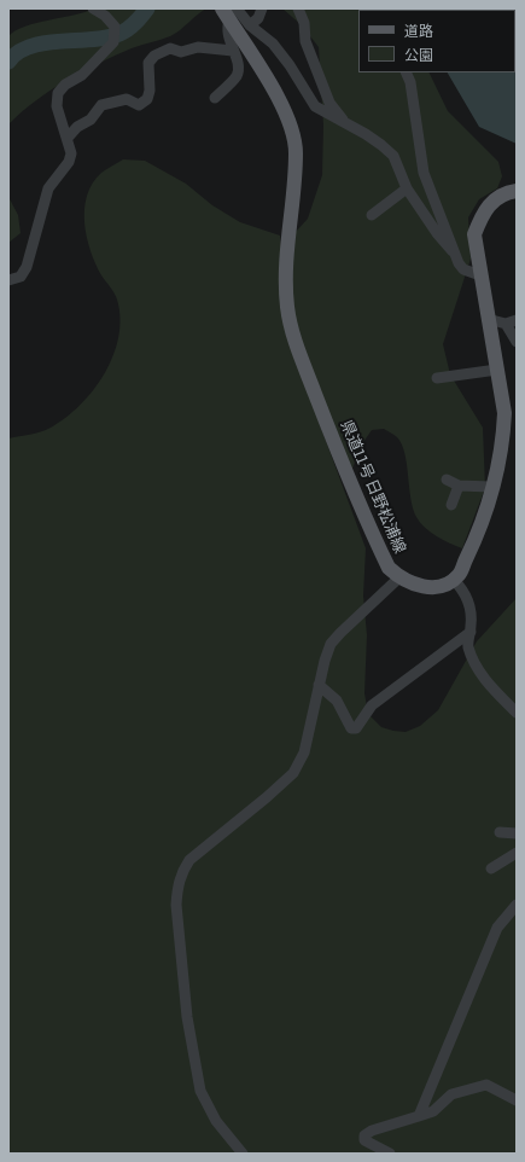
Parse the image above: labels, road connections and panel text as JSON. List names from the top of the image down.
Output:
{
  "streets": {
    "main road": ["県道11号 日野松浦線"]
  },
  "legend": ["道路", "公園"]
}
